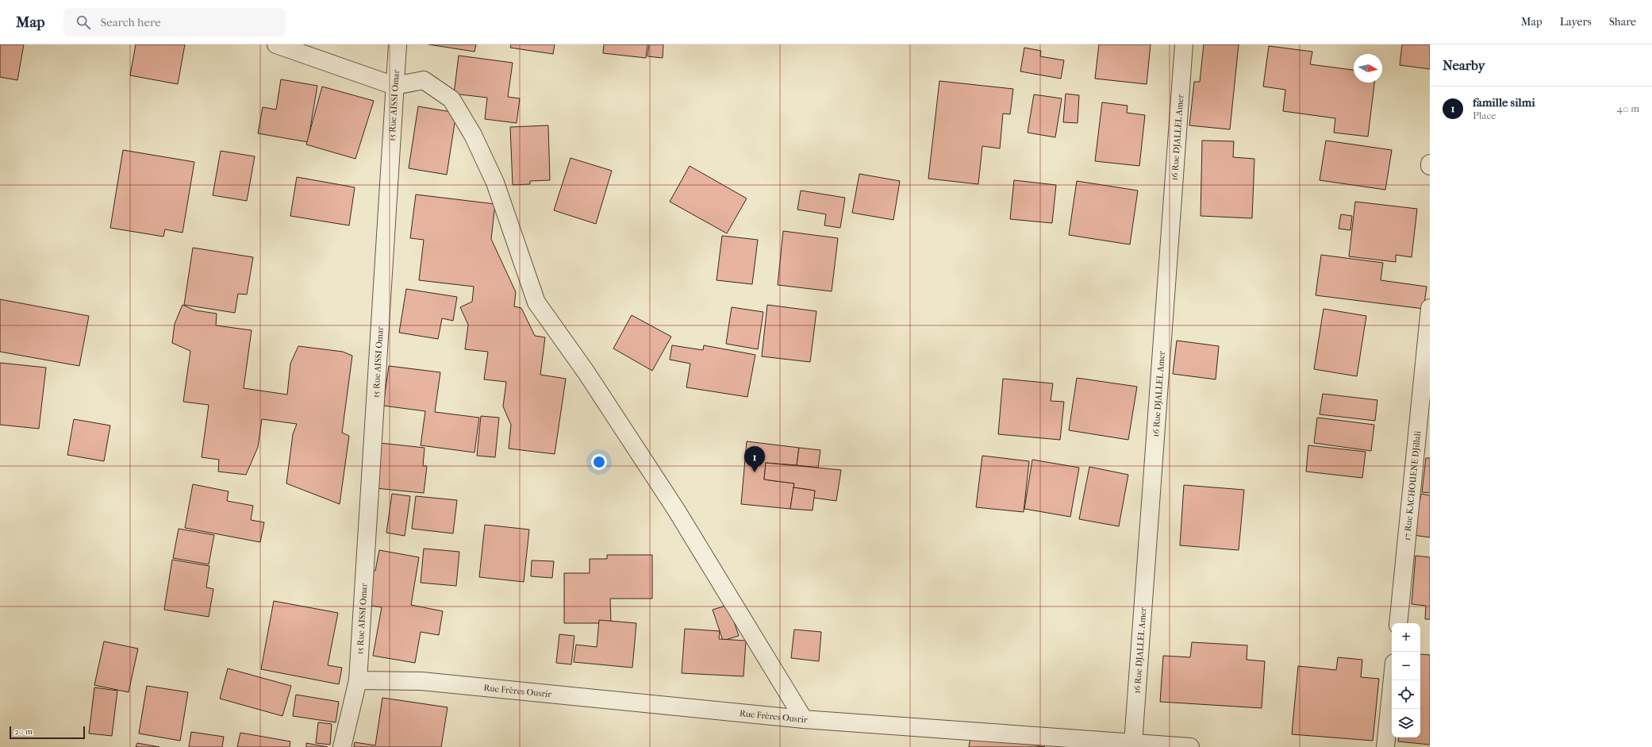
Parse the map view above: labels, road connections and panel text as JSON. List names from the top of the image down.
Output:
{
  "streets": {
    "street": [
      "15 Rue AISSI Omar",
      "16 Rue DJALLEL Amer",
      "17 Rue KACHOUENE DJillali",
      "Rue Frères Ousrir"
    ]
  },
  "crossings": [
    ["15 Rue AISSI Omar", "Rue Frères Ousrir"],
    ["16 Rue DJALLEL Amer", "Rue Frères Ousrir"]
  ],
  "scale_bar": "20 m",
  "north": "right",
  "page": {
    "header": "Map",
    "search": "Search here",
    "nav": ["Map", "Layers", "Share"],
    "heading": "Nearby",
    "list": [
      {
        "mark": "1",
        "name": "famille silmi",
        "note": "Place",
        "value": "40 m"
      }
    ],
    "pins": "1",
    "map_buttons": ["+", "−"],
    "scale": "20 m"
  }
}
